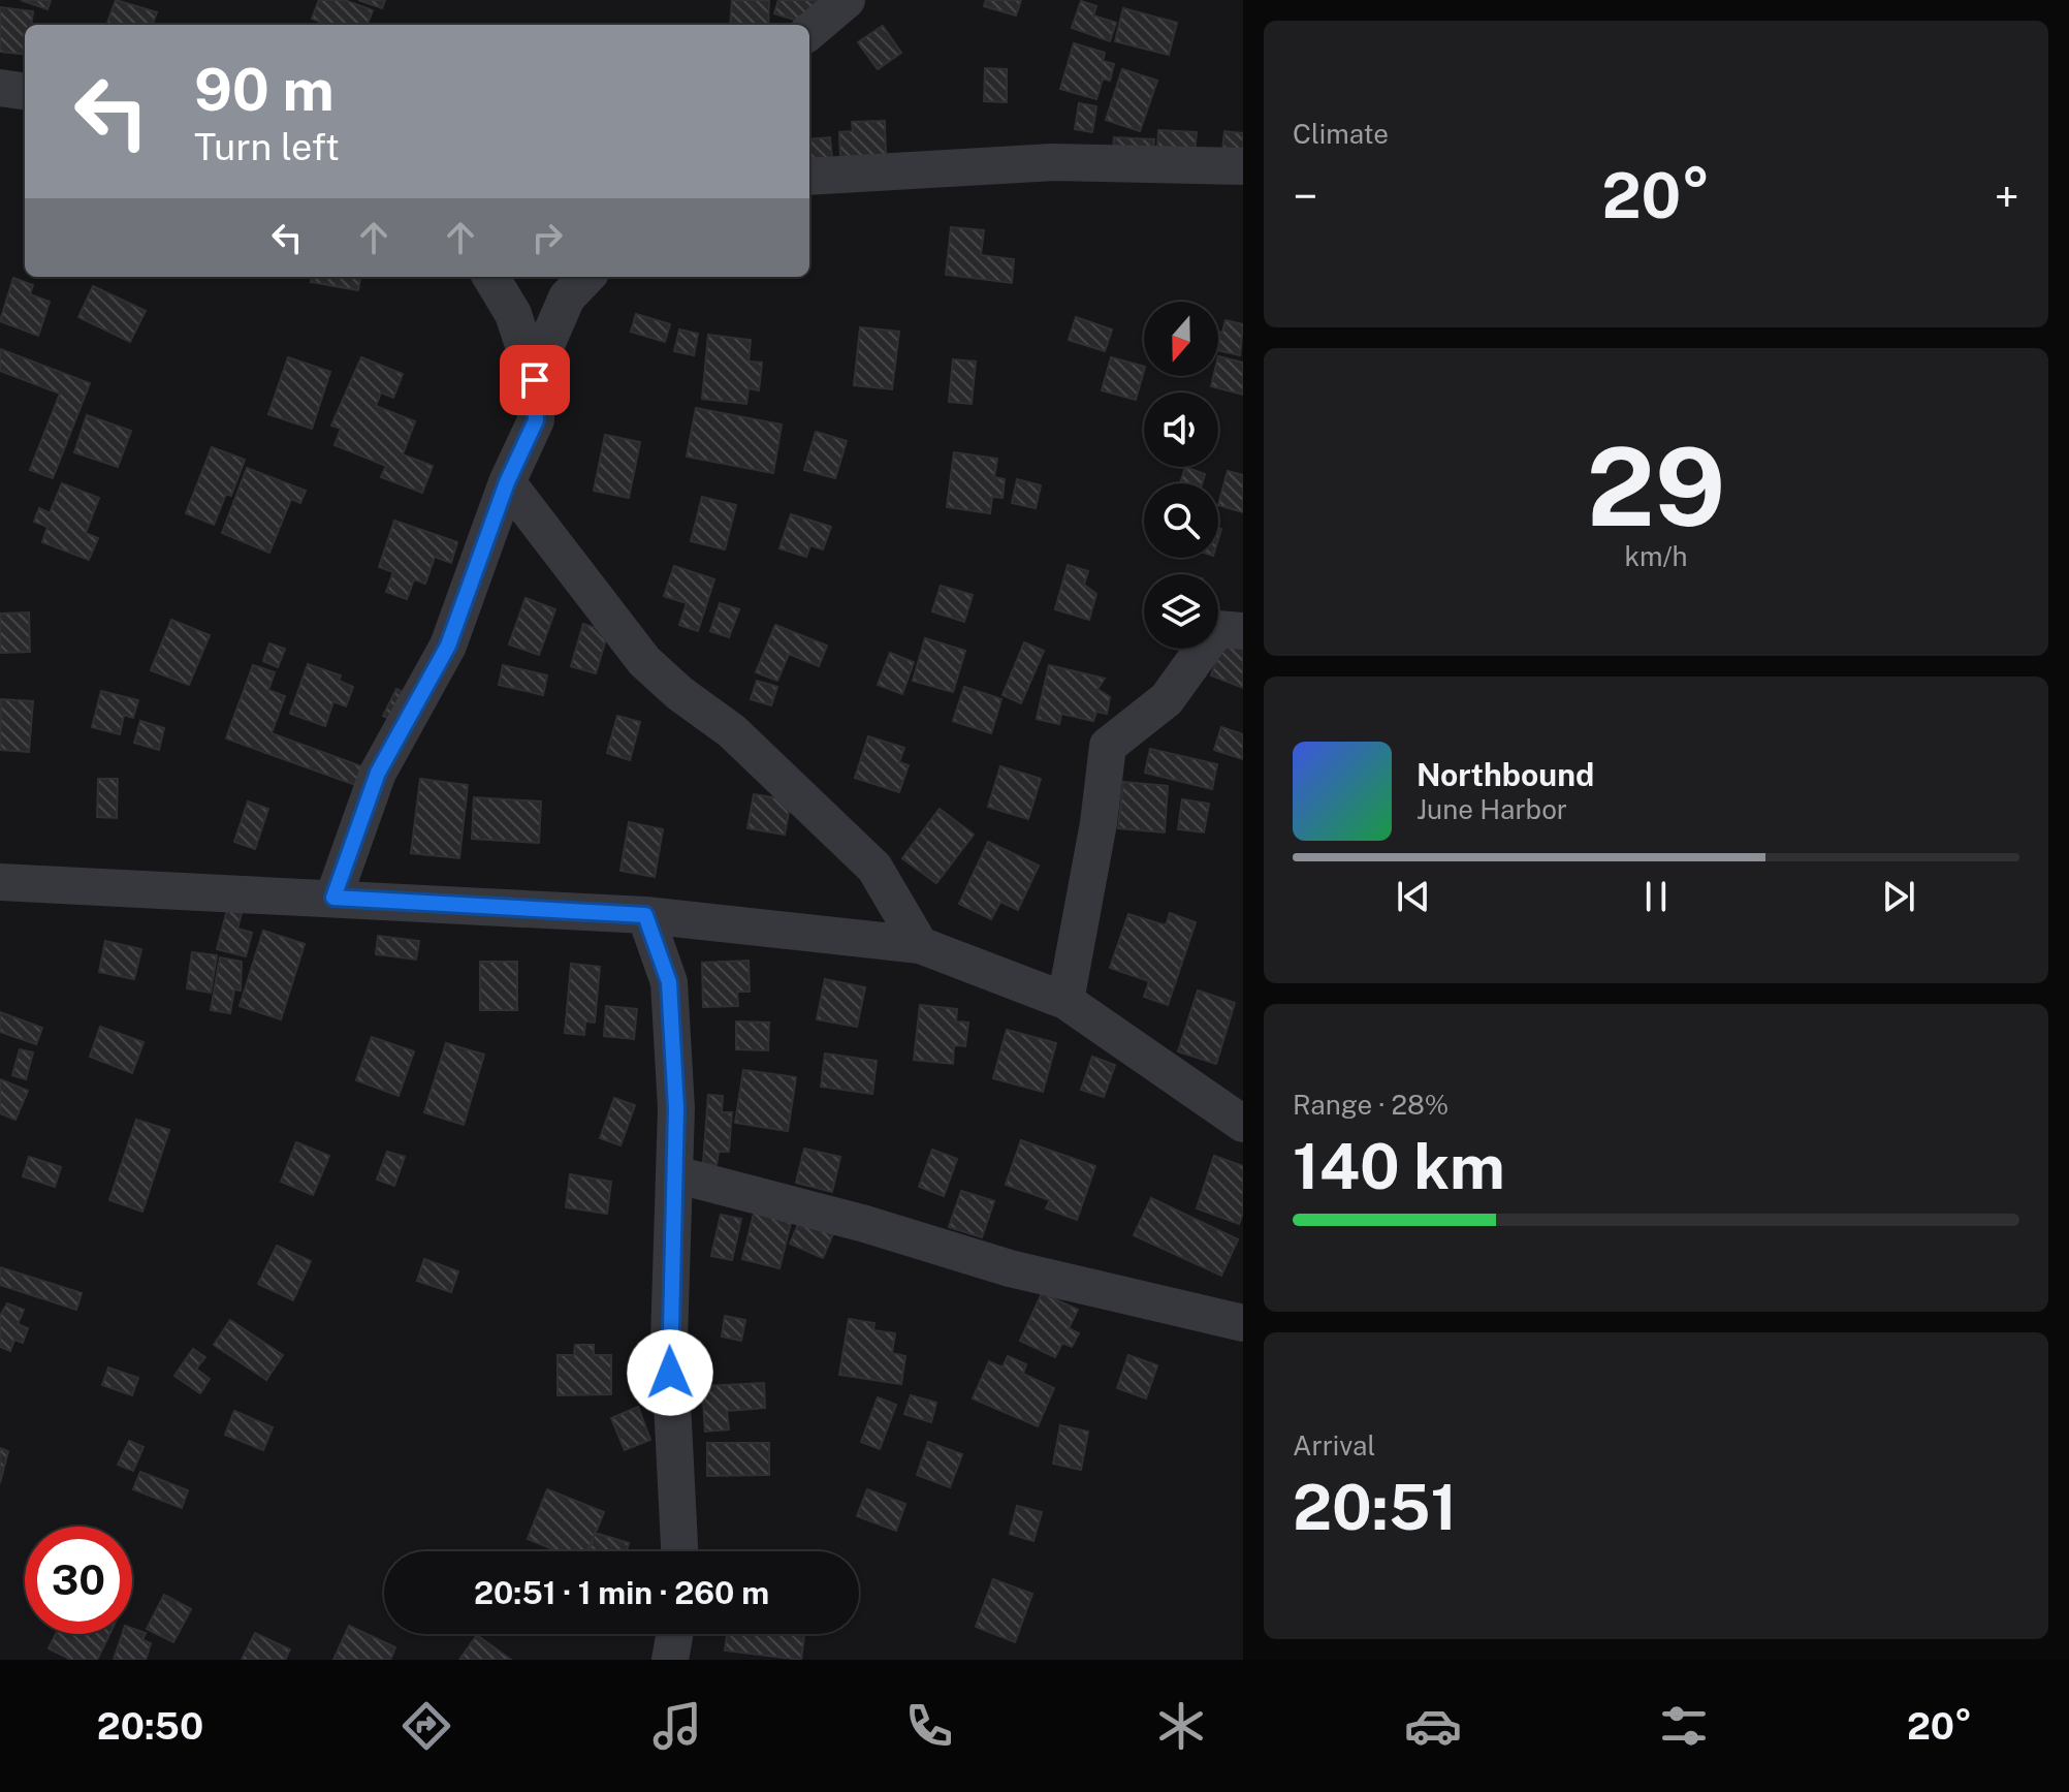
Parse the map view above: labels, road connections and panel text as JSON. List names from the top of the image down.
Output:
{
  "north": "bottom",
  "page": {
    "tile": [
      "Climate",
      ["29", "km/h"],
      ["Range · 28%", "140 km"],
      ["Arrival", "20:51"]
    ],
    "turn": ["90 m", "Turn left"],
    "heat": ["−", "20°", "+"],
    "song": ["Northbound", "June Harbor"],
    "limit": "30",
    "trip": "20:51 · 1 min · 260 m",
    "tabs": ["20:50", "20°"]
  }
}
